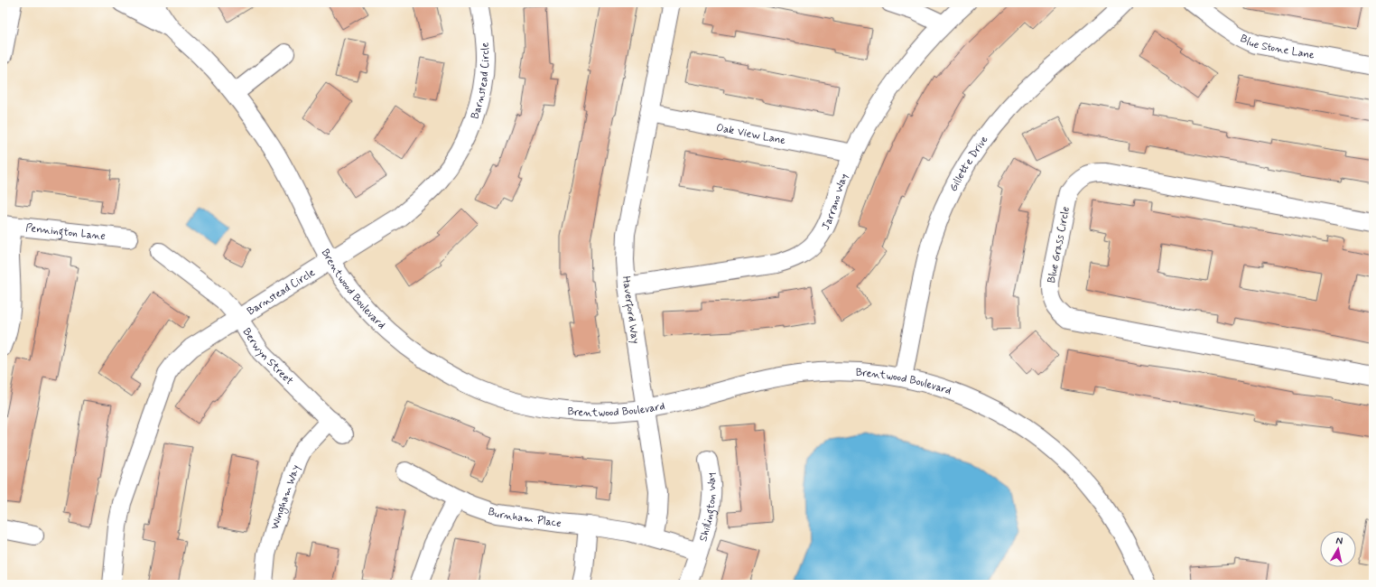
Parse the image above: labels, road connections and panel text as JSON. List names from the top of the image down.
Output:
{
  "streets": {
    "street": [
      "Blue Stone Lane",
      "Barnstead Circle",
      "Oak View Lane",
      "Gillette Drive",
      "Jarrano Way",
      "Pennington Lane",
      "Blue Grass Circle",
      "Brentwood Boulevard",
      "Haverford Way",
      "Berwyn Street",
      "Wingham Way",
      "Shillington Way",
      "Burnham Place"
    ]
  },
  "crossings": [
    ["Barnstead Circle", "Brentwood Boulevard"],
    ["Barnstead Circle", "Berwyn Street"],
    ["Oak View Lane", "Jarrano Way"],
    ["Oak View Lane", "Haverford Way"],
    ["Gillette Drive", "Brentwood Boulevard"],
    ["Jarrano Way", "Haverford Way"],
    ["Brentwood Boulevard", "Haverford Way"],
    ["Haverford Way", "Burnham Place"],
    ["Berwyn Street", "Wingham Way"]
  ],
  "north": "top"
}
